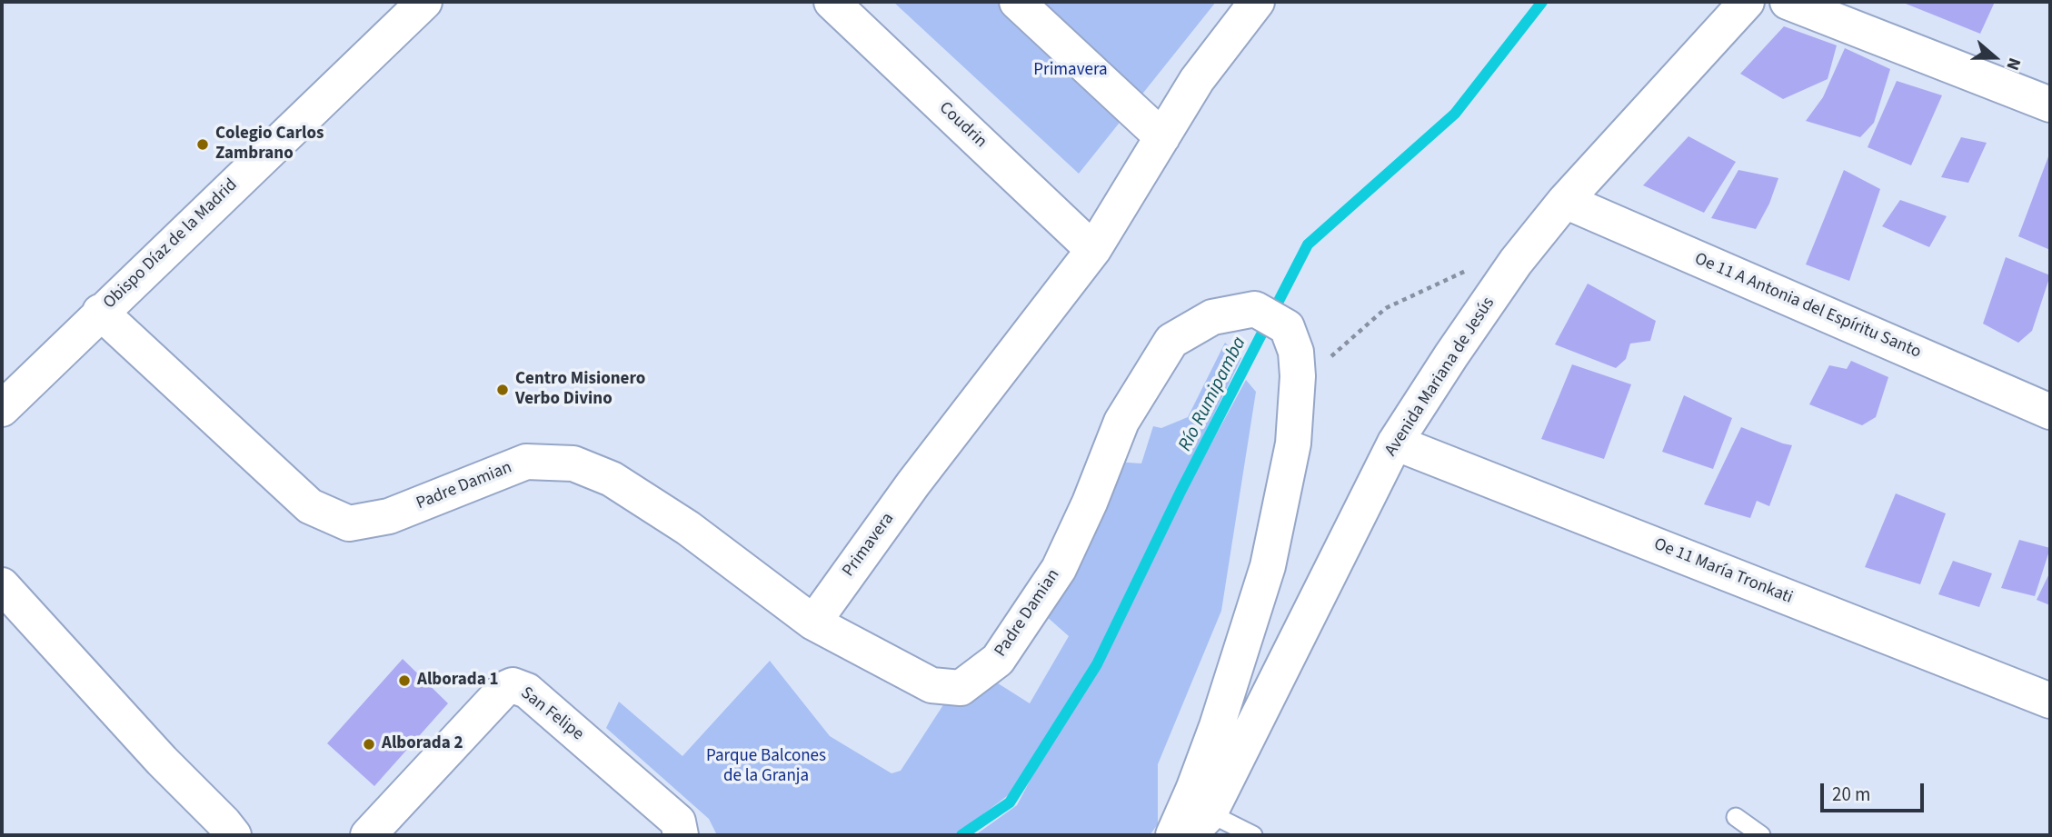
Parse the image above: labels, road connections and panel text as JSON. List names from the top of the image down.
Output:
{
  "streets": {
    "street": [
      "Coudrin",
      "Obispo Díaz de la Madrid",
      "Oe 11 A Antonia del Espíritu Santo",
      "Avenida Mariana de Jesús",
      "Padre Damian",
      "Primavera",
      "Oe 11 María Tronkati",
      "San Felipe"
    ]
  },
  "crossings": [
    ["Coudrin", "Primavera"],
    ["Obispo Díaz de la Madrid", "Padre Damian"],
    ["Oe 11 A Antonia del Espíritu Santo", "Avenida Mariana de Jesús"],
    ["Avenida Mariana de Jesús", "Oe 11 María Tronkati"],
    ["Padre Damian", "Primavera"]
  ],
  "water": ["Río Rumipamba"],
  "parks": ["Primavera", "Parque Balcones de la Granja"],
  "places": [
    "Colegio Carlos Zambrano",
    "Centro Misionero Verbo Divino",
    "Alborada 1",
    "Alborada 2"
  ],
  "scale_bar": "20 m",
  "north": "right"
}
